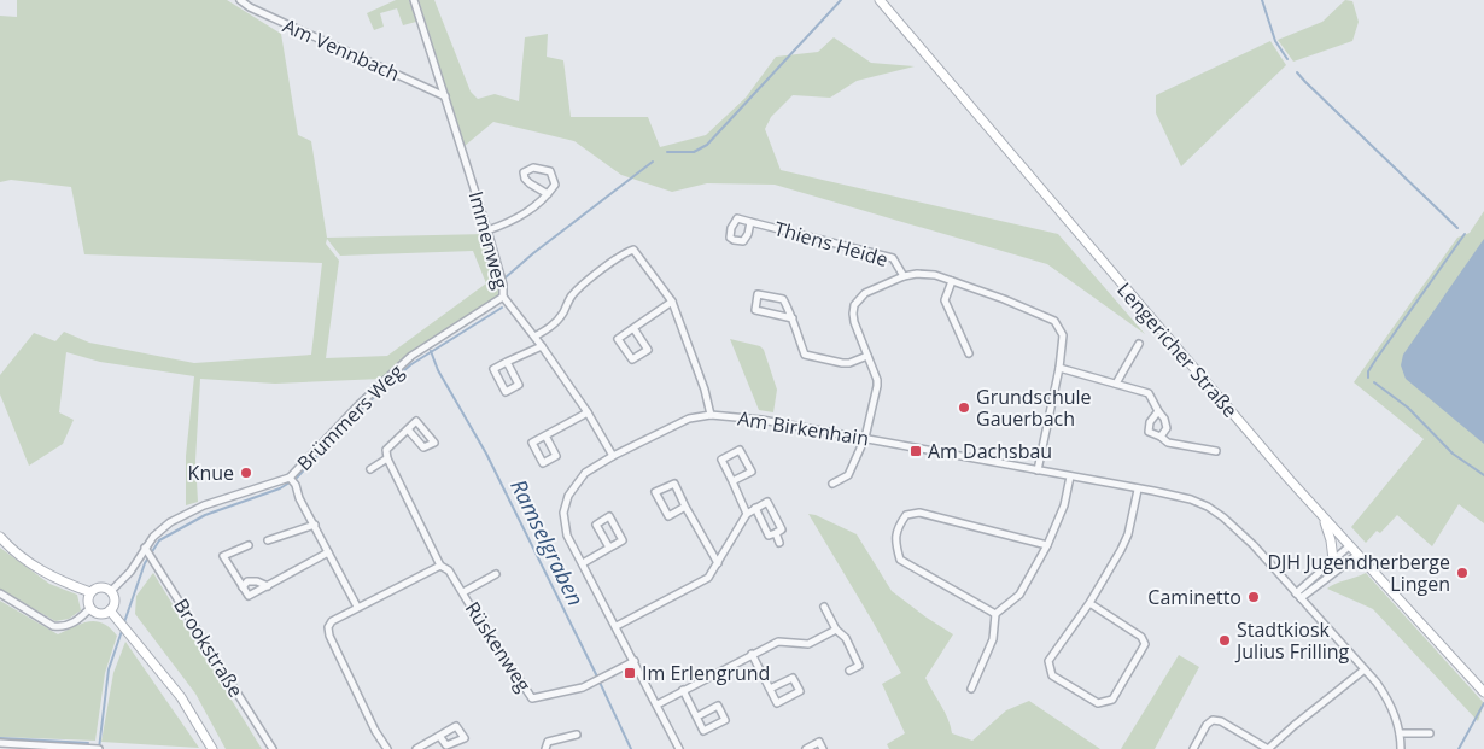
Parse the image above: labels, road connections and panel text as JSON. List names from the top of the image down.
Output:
{
  "streets": {
    "main road": ["Lengericher Straße"],
    "street": [
      "Am Vennbach",
      "Immenweg",
      "Thiens Heide",
      "Brümmers Weg",
      "Am Birkenhain",
      "Rüskenweg",
      "Brookstraße"
    ]
  },
  "crossings": [
    ["Am Vennbach", "Immenweg"],
    ["Immenweg", "Brümmers Weg"],
    ["Immenweg", "Am Birkenhain"],
    ["Thiens Heide", "Am Birkenhain"],
    ["Brümmers Weg", "Brookstraße"],
    ["Am Birkenhain", "Rüskenweg"]
  ],
  "water": ["Ramselgraben"],
  "places": {
    "other": [
      "Grundschule Gauerbach",
      "Knue",
      "DJH Jugendherberge Lingen",
      "Caminetto",
      "Stadtkiosk Julius Frilling"
    ],
    "transit": ["Am Dachsbau", "Im Erlengrund"]
  }
}
